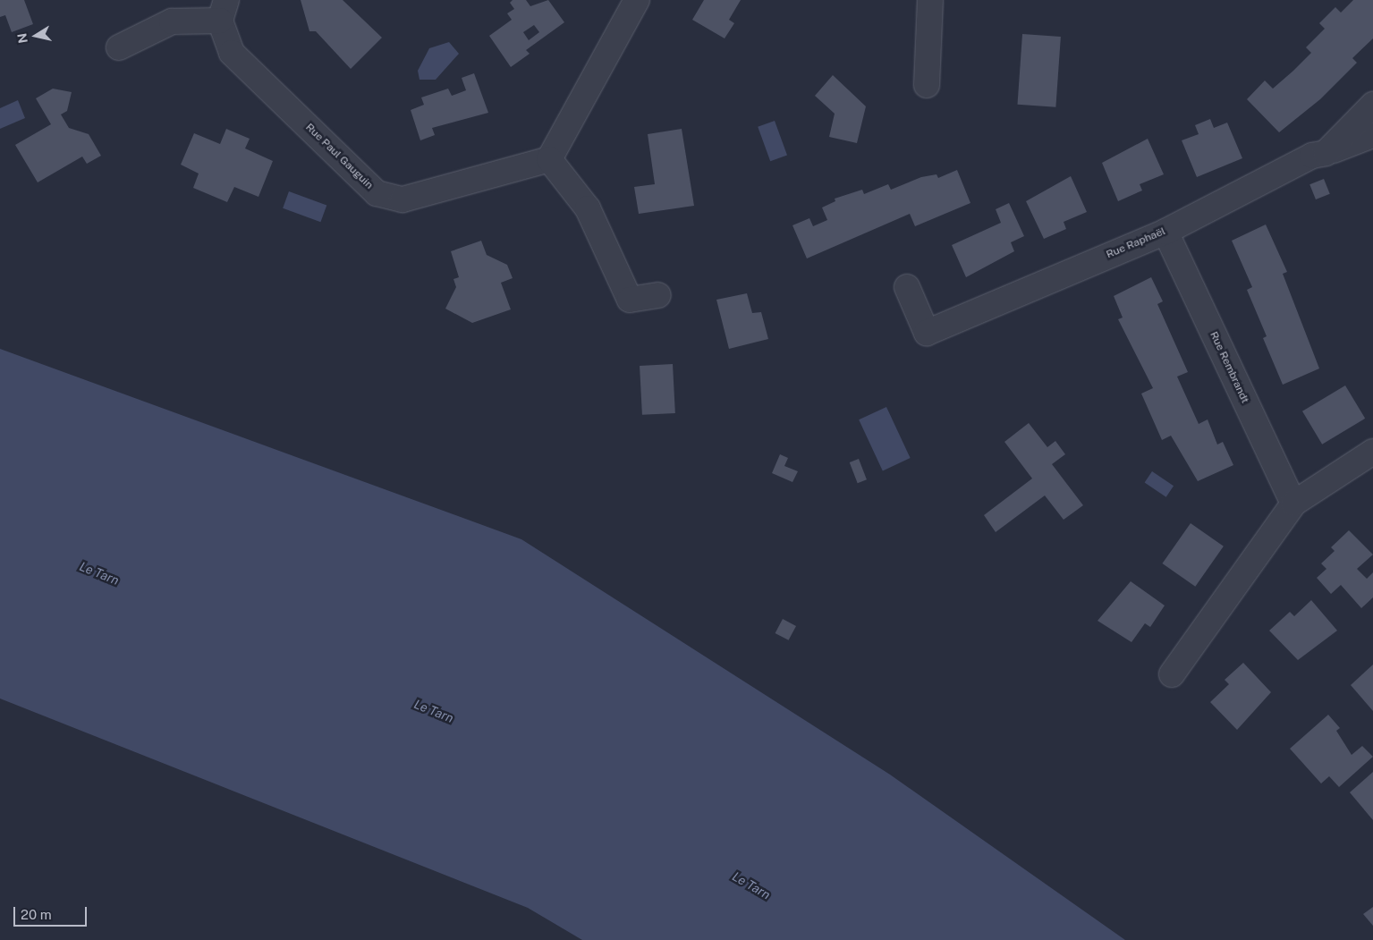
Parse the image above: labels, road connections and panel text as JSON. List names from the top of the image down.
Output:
{
  "streets": {
    "street": ["Rue Paul Gauguin", "Rue Raphaël", "Rue Rembrandt"]
  },
  "crossings": [
    ["Rue Raphaël", "Rue Rembrandt"]
  ],
  "water": ["Le Tarn"],
  "scale_bar": "20 m",
  "north": "left"
}
